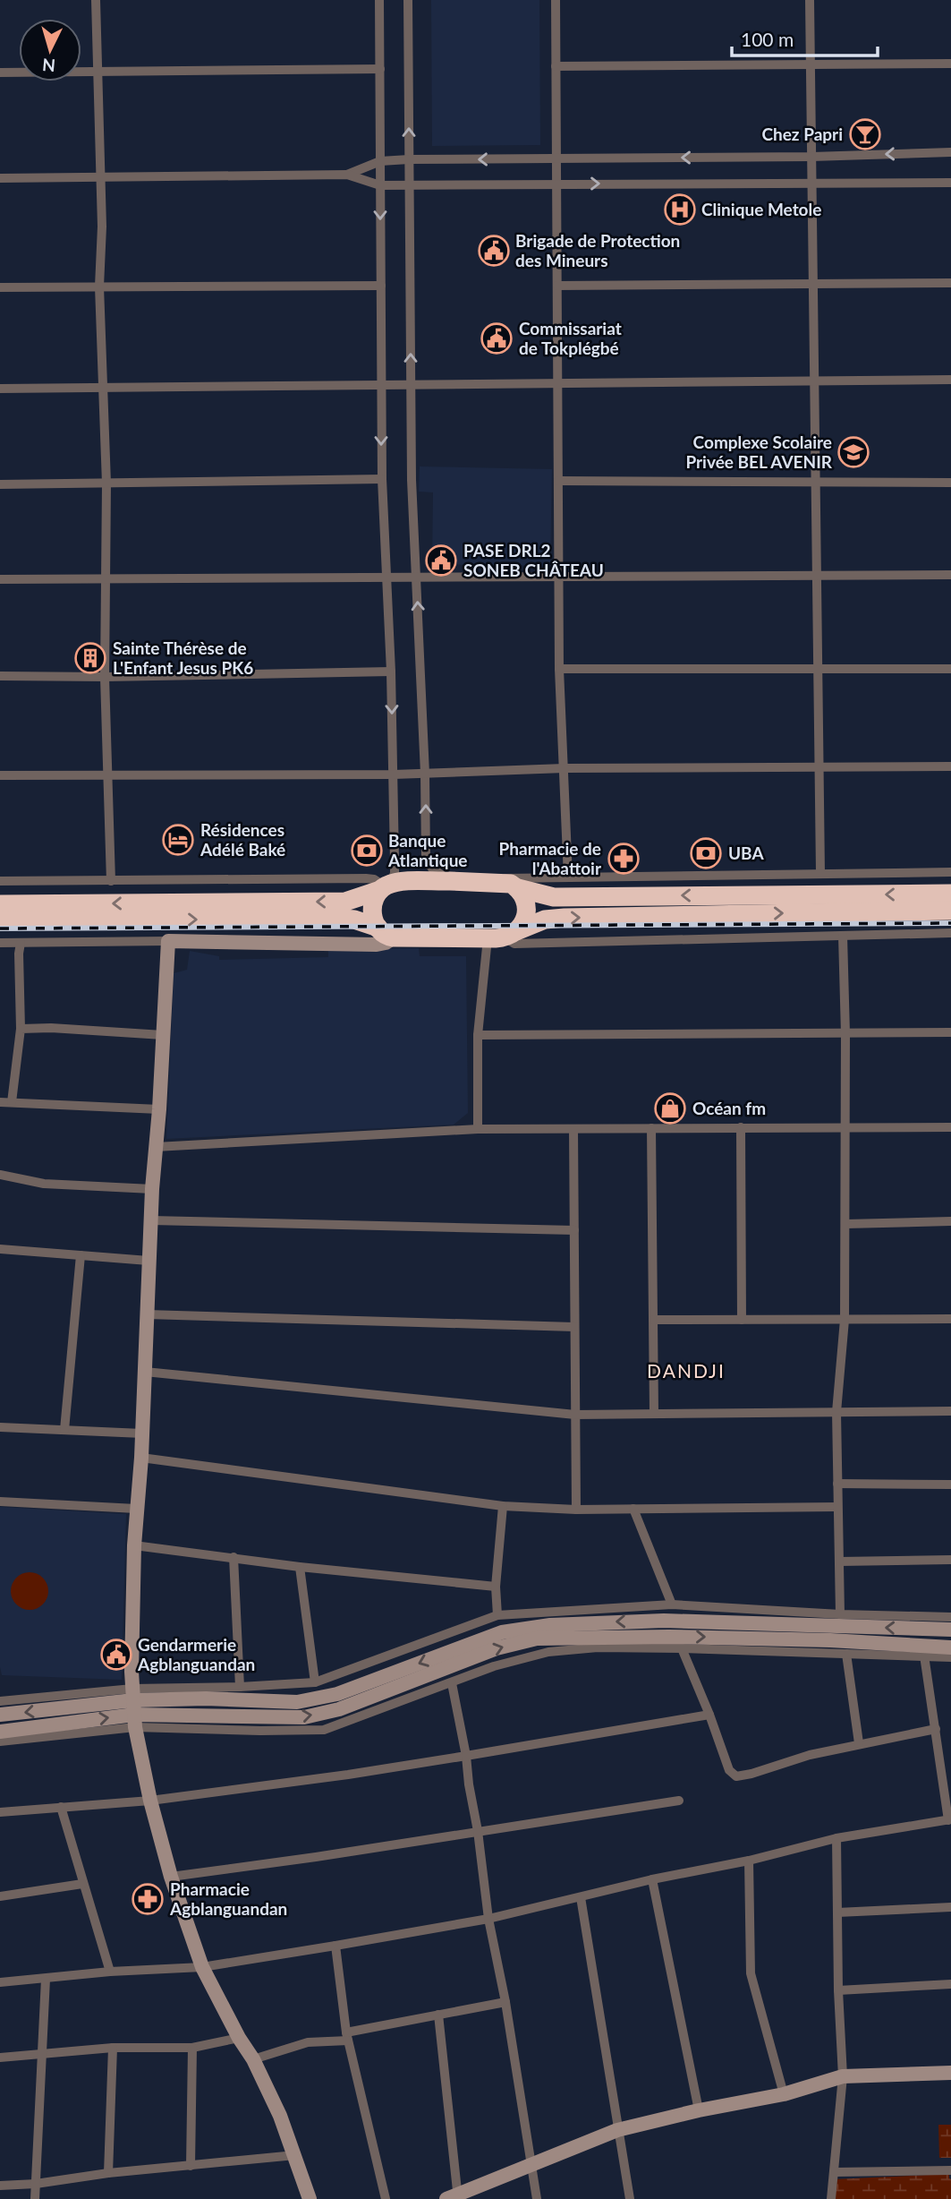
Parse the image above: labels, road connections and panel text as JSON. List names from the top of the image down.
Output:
{
  "districts": ["DANDJI"],
  "places": {
    "bar": ["Chez Papri"],
    "hospital": ["Clinique Metole"],
    "public building": [
      "Brigade de Protection des Mineurs",
      "Commissariat de Tokplégbé",
      "PASE DRL2 SONEB CHÂTEAU",
      "Gendarmerie Agblanguandan"
    ],
    "school or university": ["Complexe Scolaire Privée BEL AVENIR"],
    "building": ["Sainte Thérèse de L'Enfant Jesus PK6"],
    "hotel": ["Résidences Adélé Baké"],
    "bank": ["Banque Atlantique", "UBA"],
    "pharmacy": ["Pharmacie de l'Abattoir", "Pharmacie Agblanguandan"],
    "shop": ["Océan fm"]
  },
  "scale_bar": "100 m",
  "north": "bottom"
}
